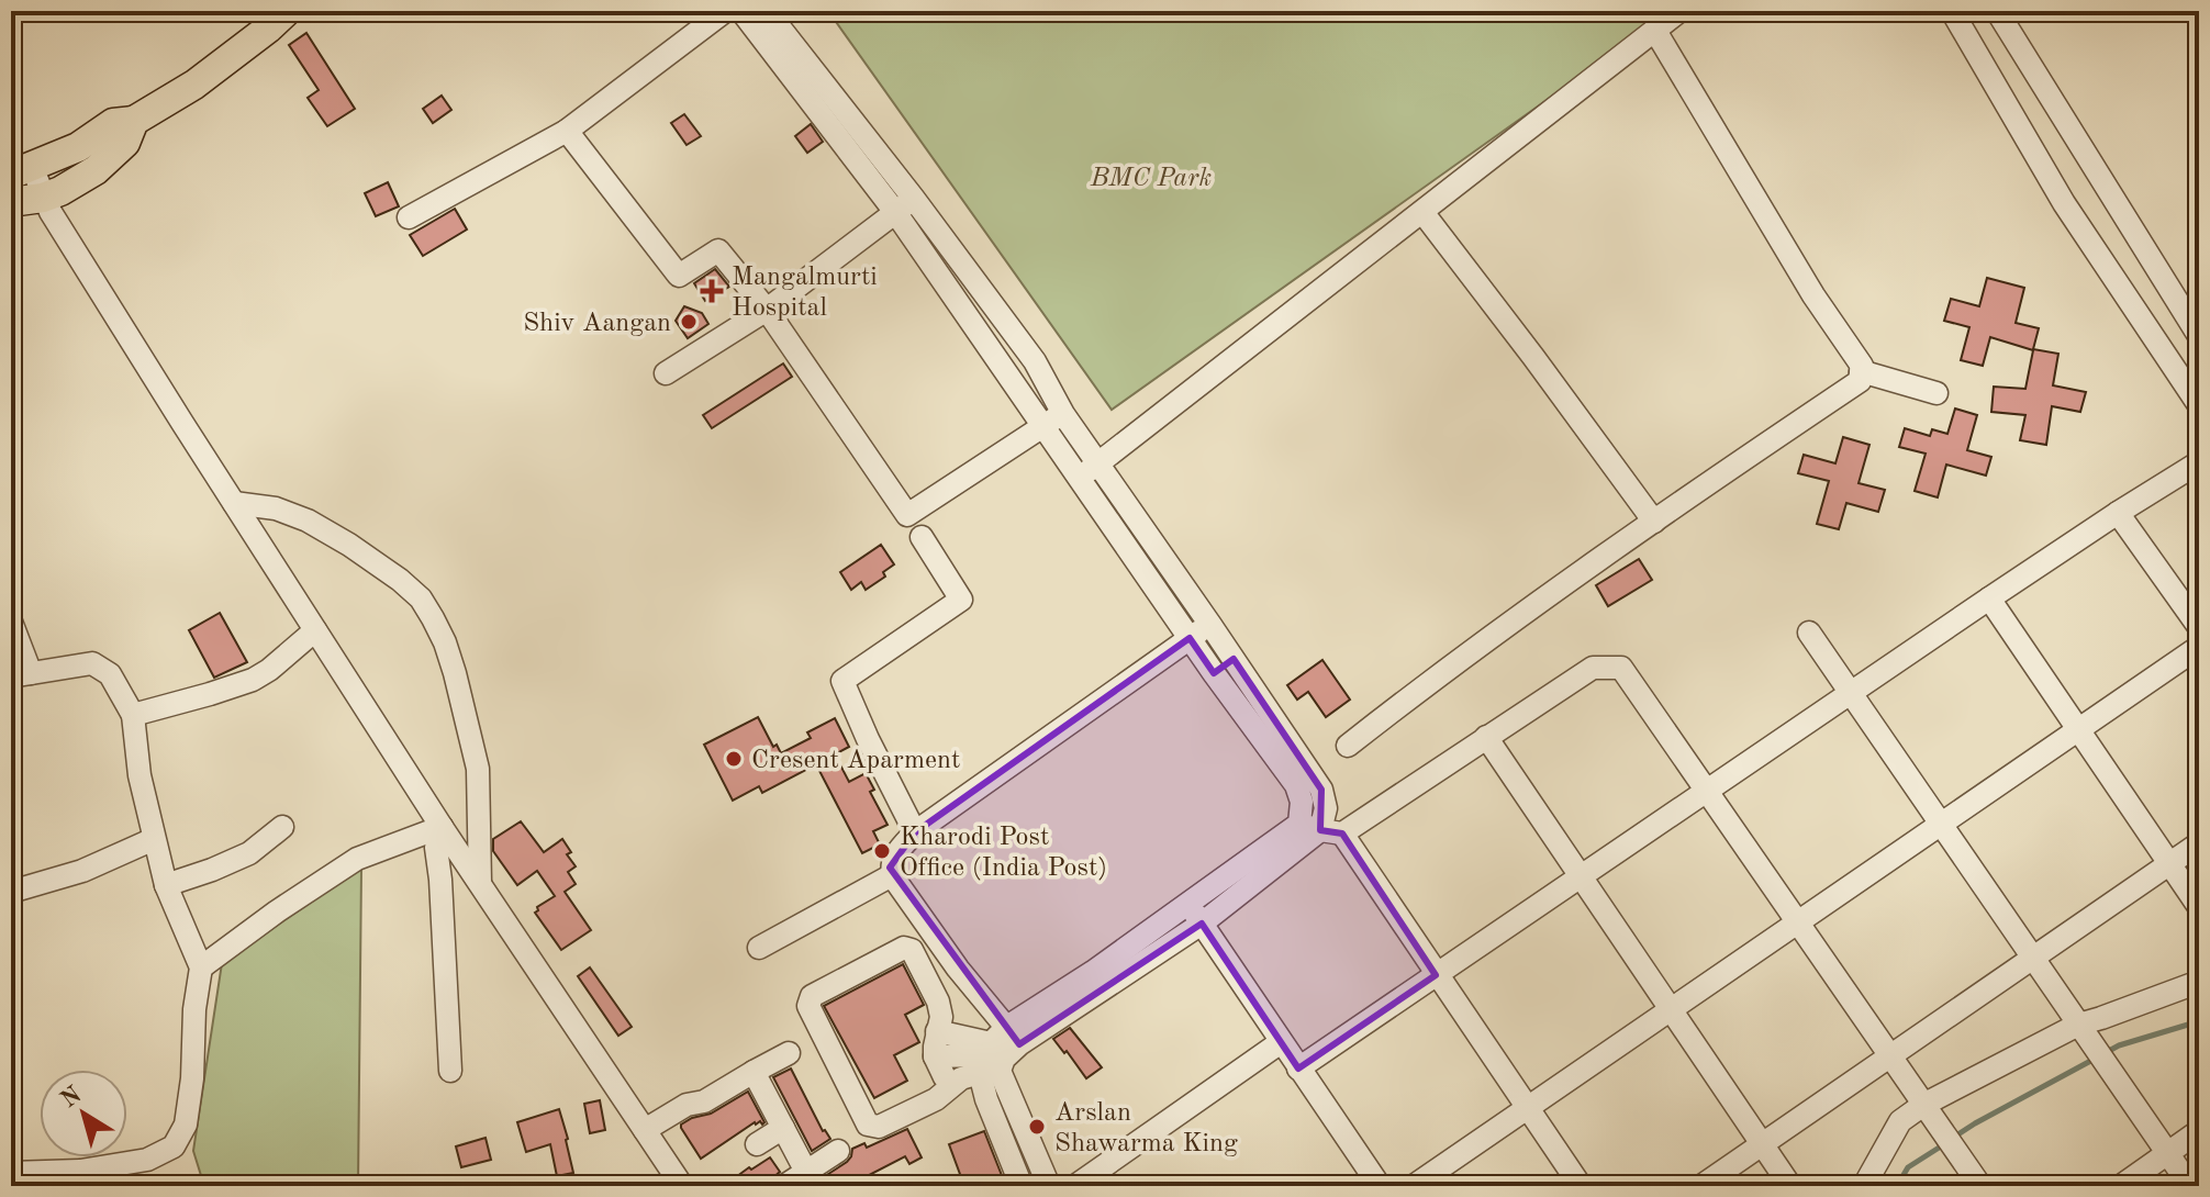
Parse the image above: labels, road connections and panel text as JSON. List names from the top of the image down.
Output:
{
  "parks": ["BMC Park"],
  "places": {
    "health": ["Mangalmurti Hospital"],
    "other": [
      "Shiv Aangan",
      "Cresent Aparment",
      "Kharodi Post Office (India Post)",
      "Arslan Shawarma King"
    ]
  },
  "north": "top left"
}
